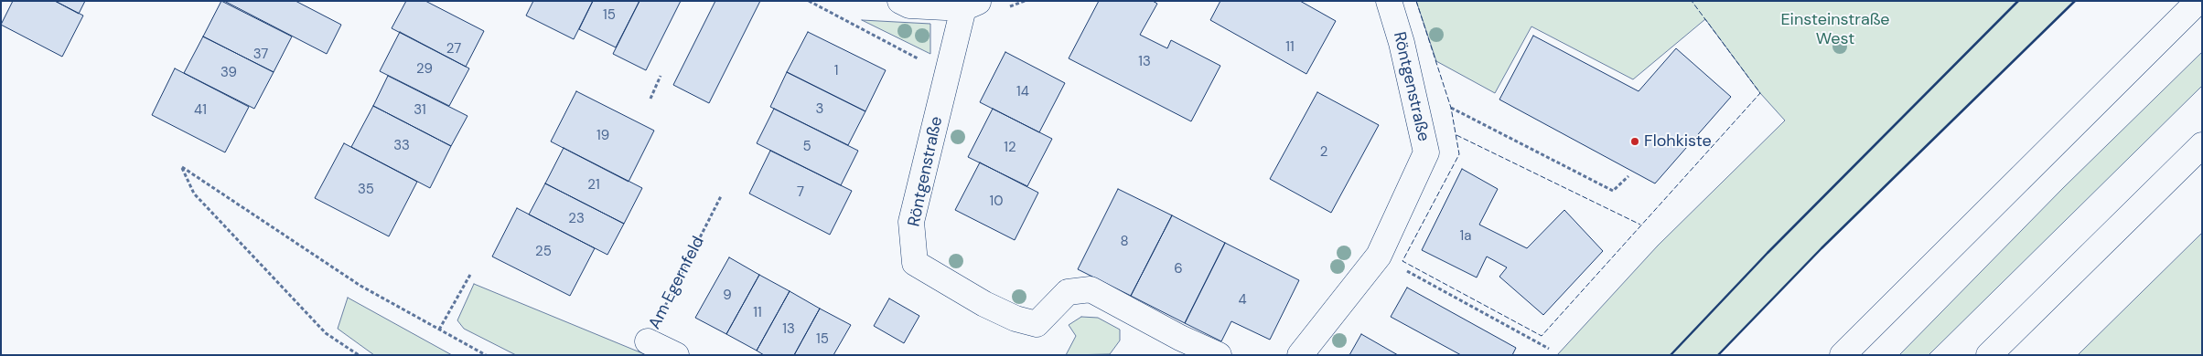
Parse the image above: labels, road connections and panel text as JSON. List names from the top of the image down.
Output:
{
  "streets": {
    "main road": ["Röntgenstraße", "Am Egernfeld"]
  },
  "parks": ["Einsteinstraße West"],
  "places": ["Flohkiste"],
  "house_numbers": [
    "15",
    "11",
    "27",
    "37",
    "13",
    "29",
    "1",
    "39",
    "14",
    "3",
    "41",
    "31",
    "19",
    "33",
    "5",
    "12",
    "2",
    "21",
    "35",
    "7",
    "10",
    "23",
    "1a",
    "8",
    "25",
    "6",
    "9",
    "4",
    "11",
    "13",
    "15"
  ]
}
